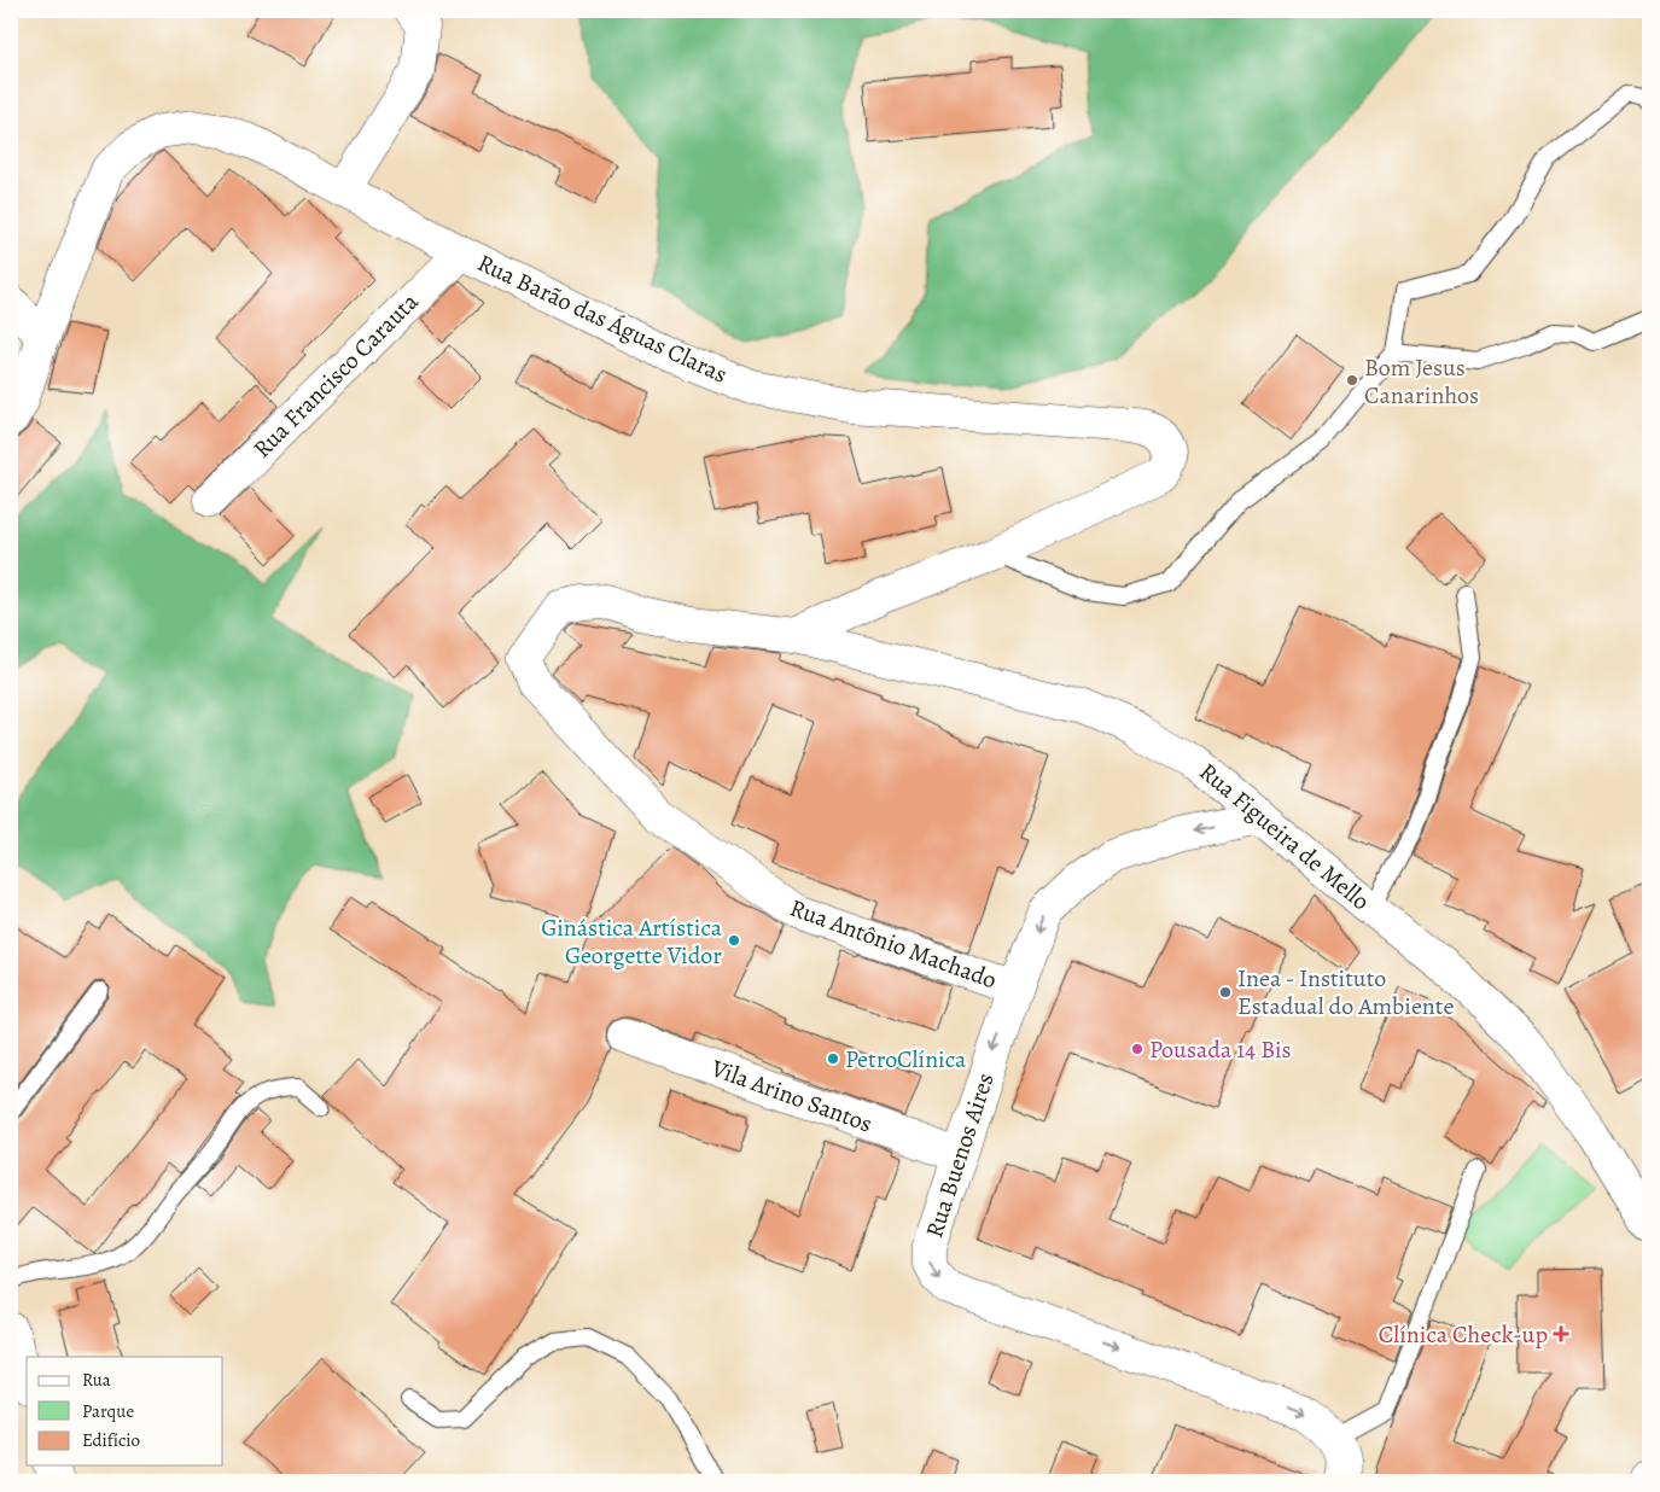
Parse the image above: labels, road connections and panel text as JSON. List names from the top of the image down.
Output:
{
  "streets": {
    "street": [
      "Rua Barão das Águas Claras",
      "Rua Francisco Carauta",
      "Rua Figueira de Mello",
      "Rua Antônio Machado",
      "Vila Arino Santos",
      "Rua Buenos Aires"
    ]
  },
  "crossings": [
    ["Rua Barão das Águas Claras", "Rua Francisco Carauta"],
    ["Rua Barão das Águas Claras", "Rua Figueira de Mello"],
    ["Rua Barão das Águas Claras", "Rua Antônio Machado"],
    ["Rua Figueira de Mello", "Rua Antônio Machado"],
    ["Rua Figueira de Mello", "Rua Buenos Aires"],
    ["Rua Antônio Machado", "Rua Buenos Aires"],
    ["Vila Arino Santos", "Rua Buenos Aires"]
  ],
  "places": {
    "other": [
      "Bom Jesus Canarinhos",
      "Ginástica Artística Georgette Vidor",
      "Inea - Instituto Estadual do Ambiente",
      "Pousada 14 Bis",
      "PetroClínica"
    ],
    "health": ["Clínica Check-up"]
  },
  "legend": ["Rua", "Parque", "Edifício"]
}
